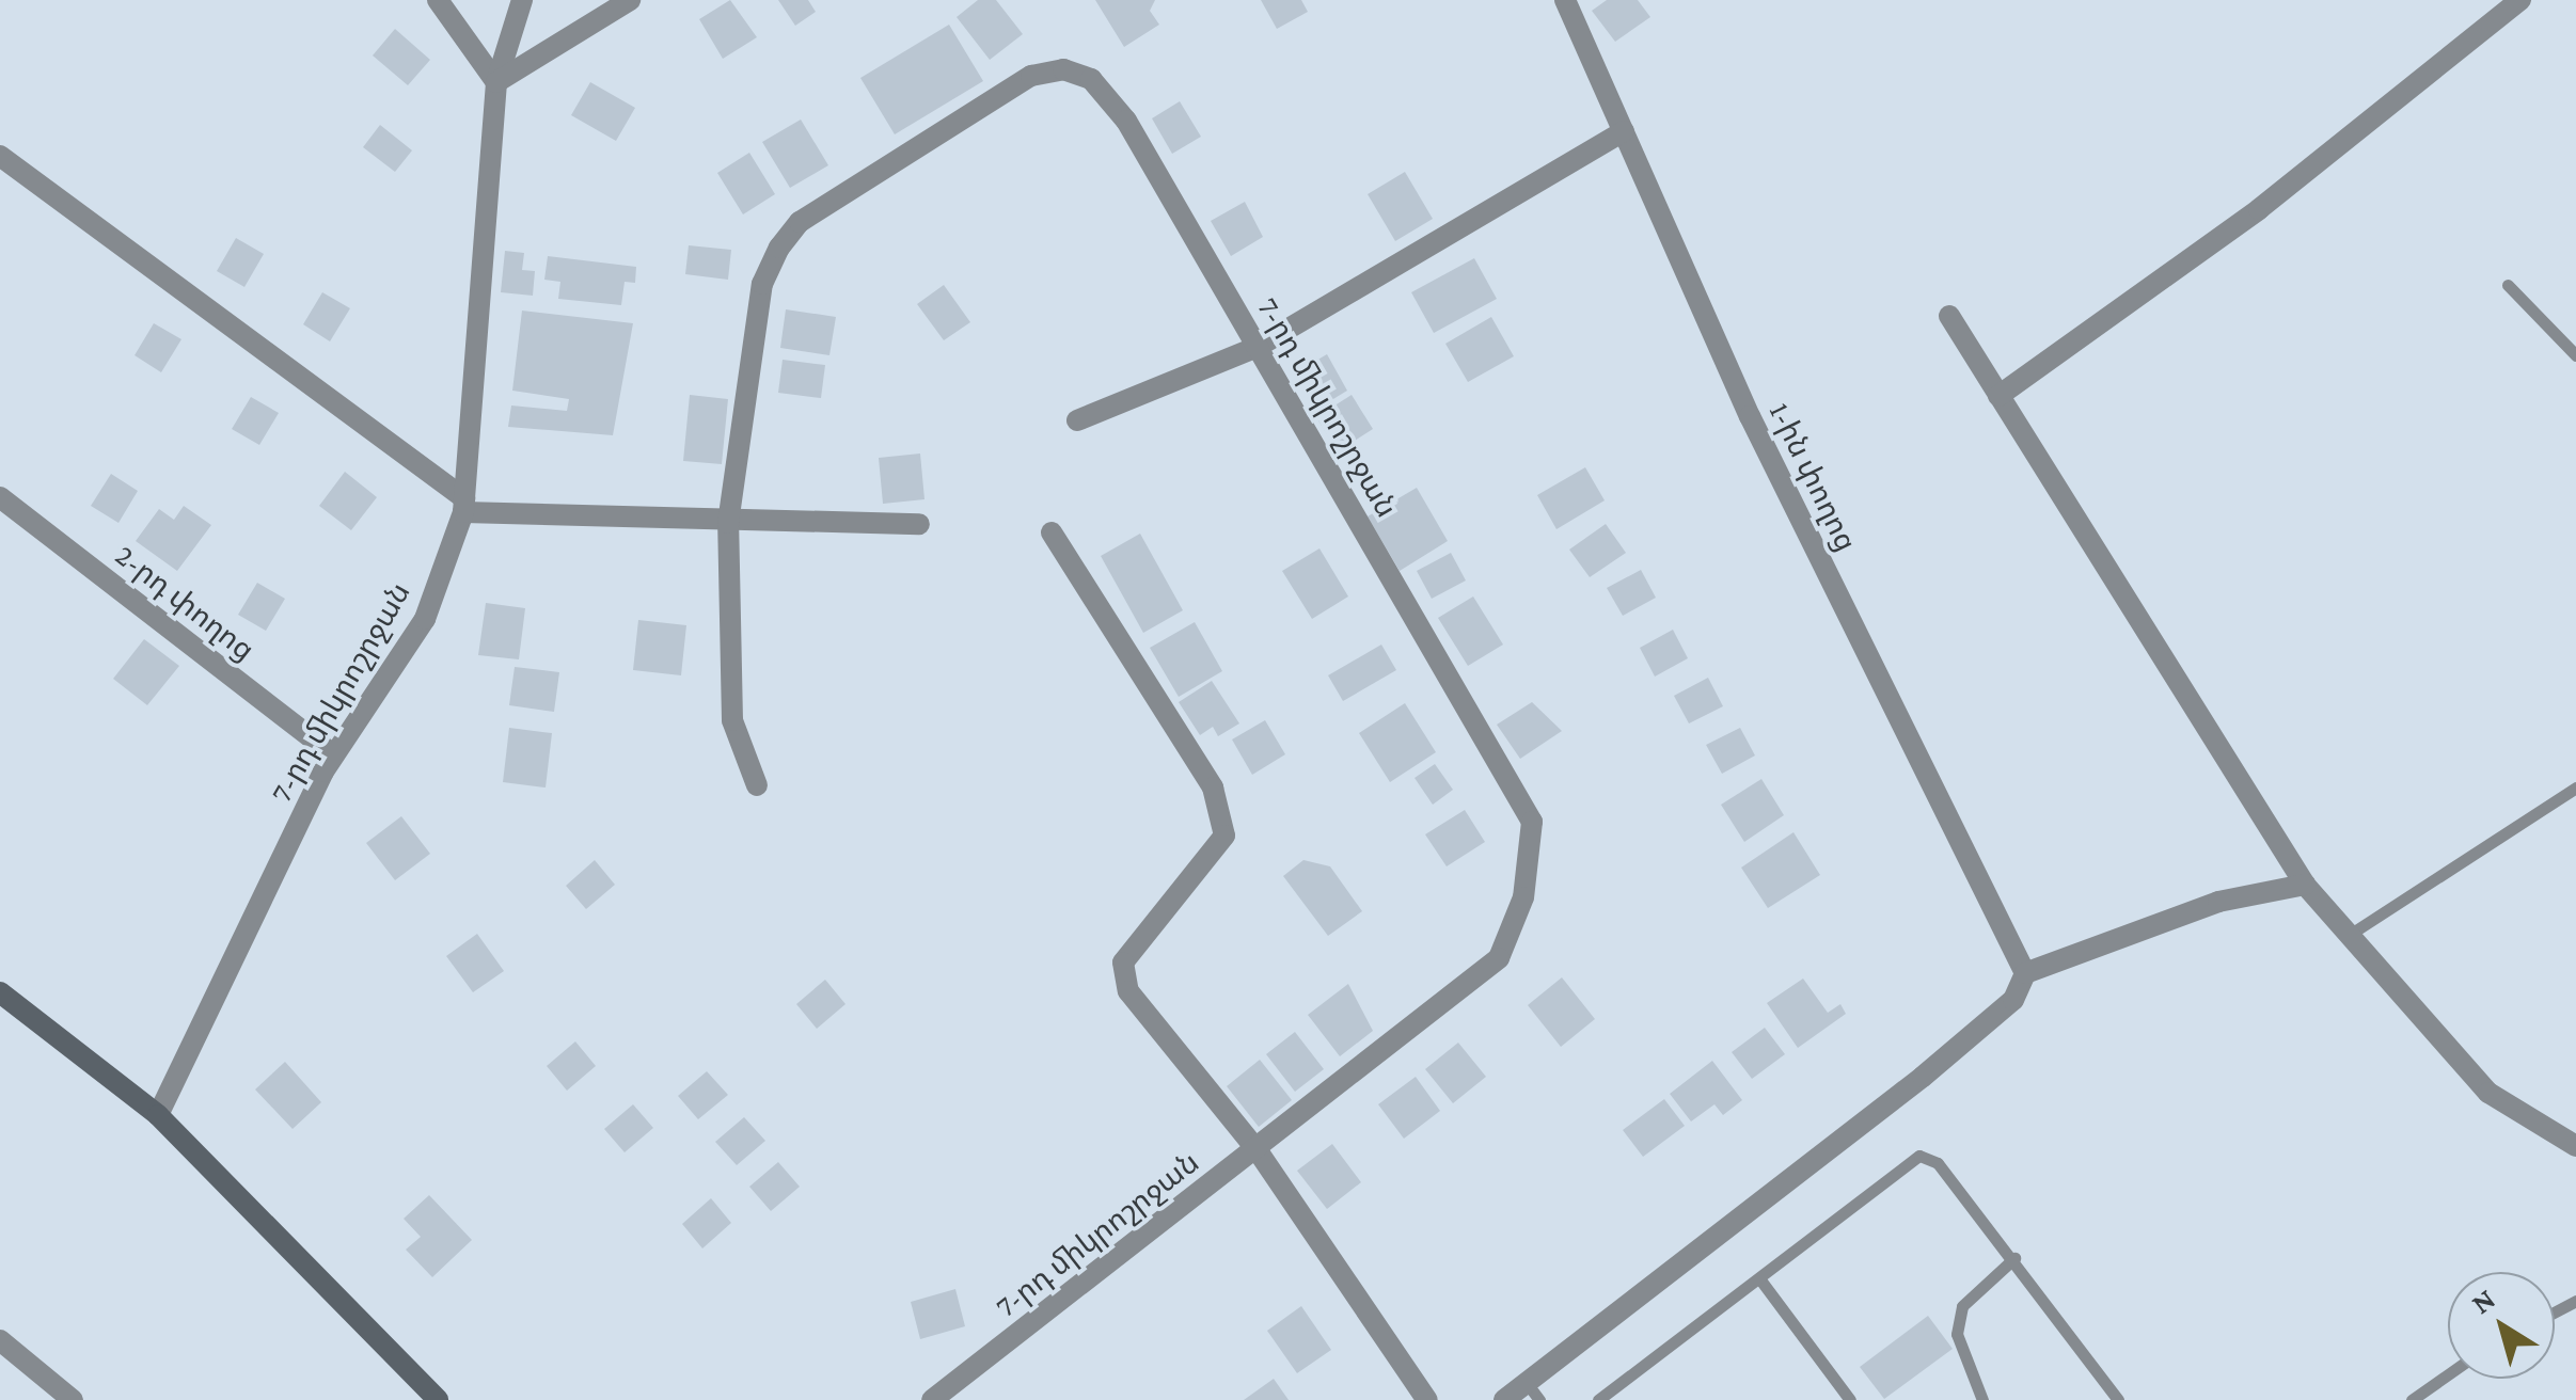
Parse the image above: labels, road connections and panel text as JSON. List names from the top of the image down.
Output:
{
  "streets": {
    "street": ["7-րդ միկրոշրջան", "1-ին փողոց", "2-րդ փողոց"]
  },
  "crossings": [
    ["7-րդ միկրոշրջան", "2-րդ փողոց"]
  ],
  "north": "top left"
}
